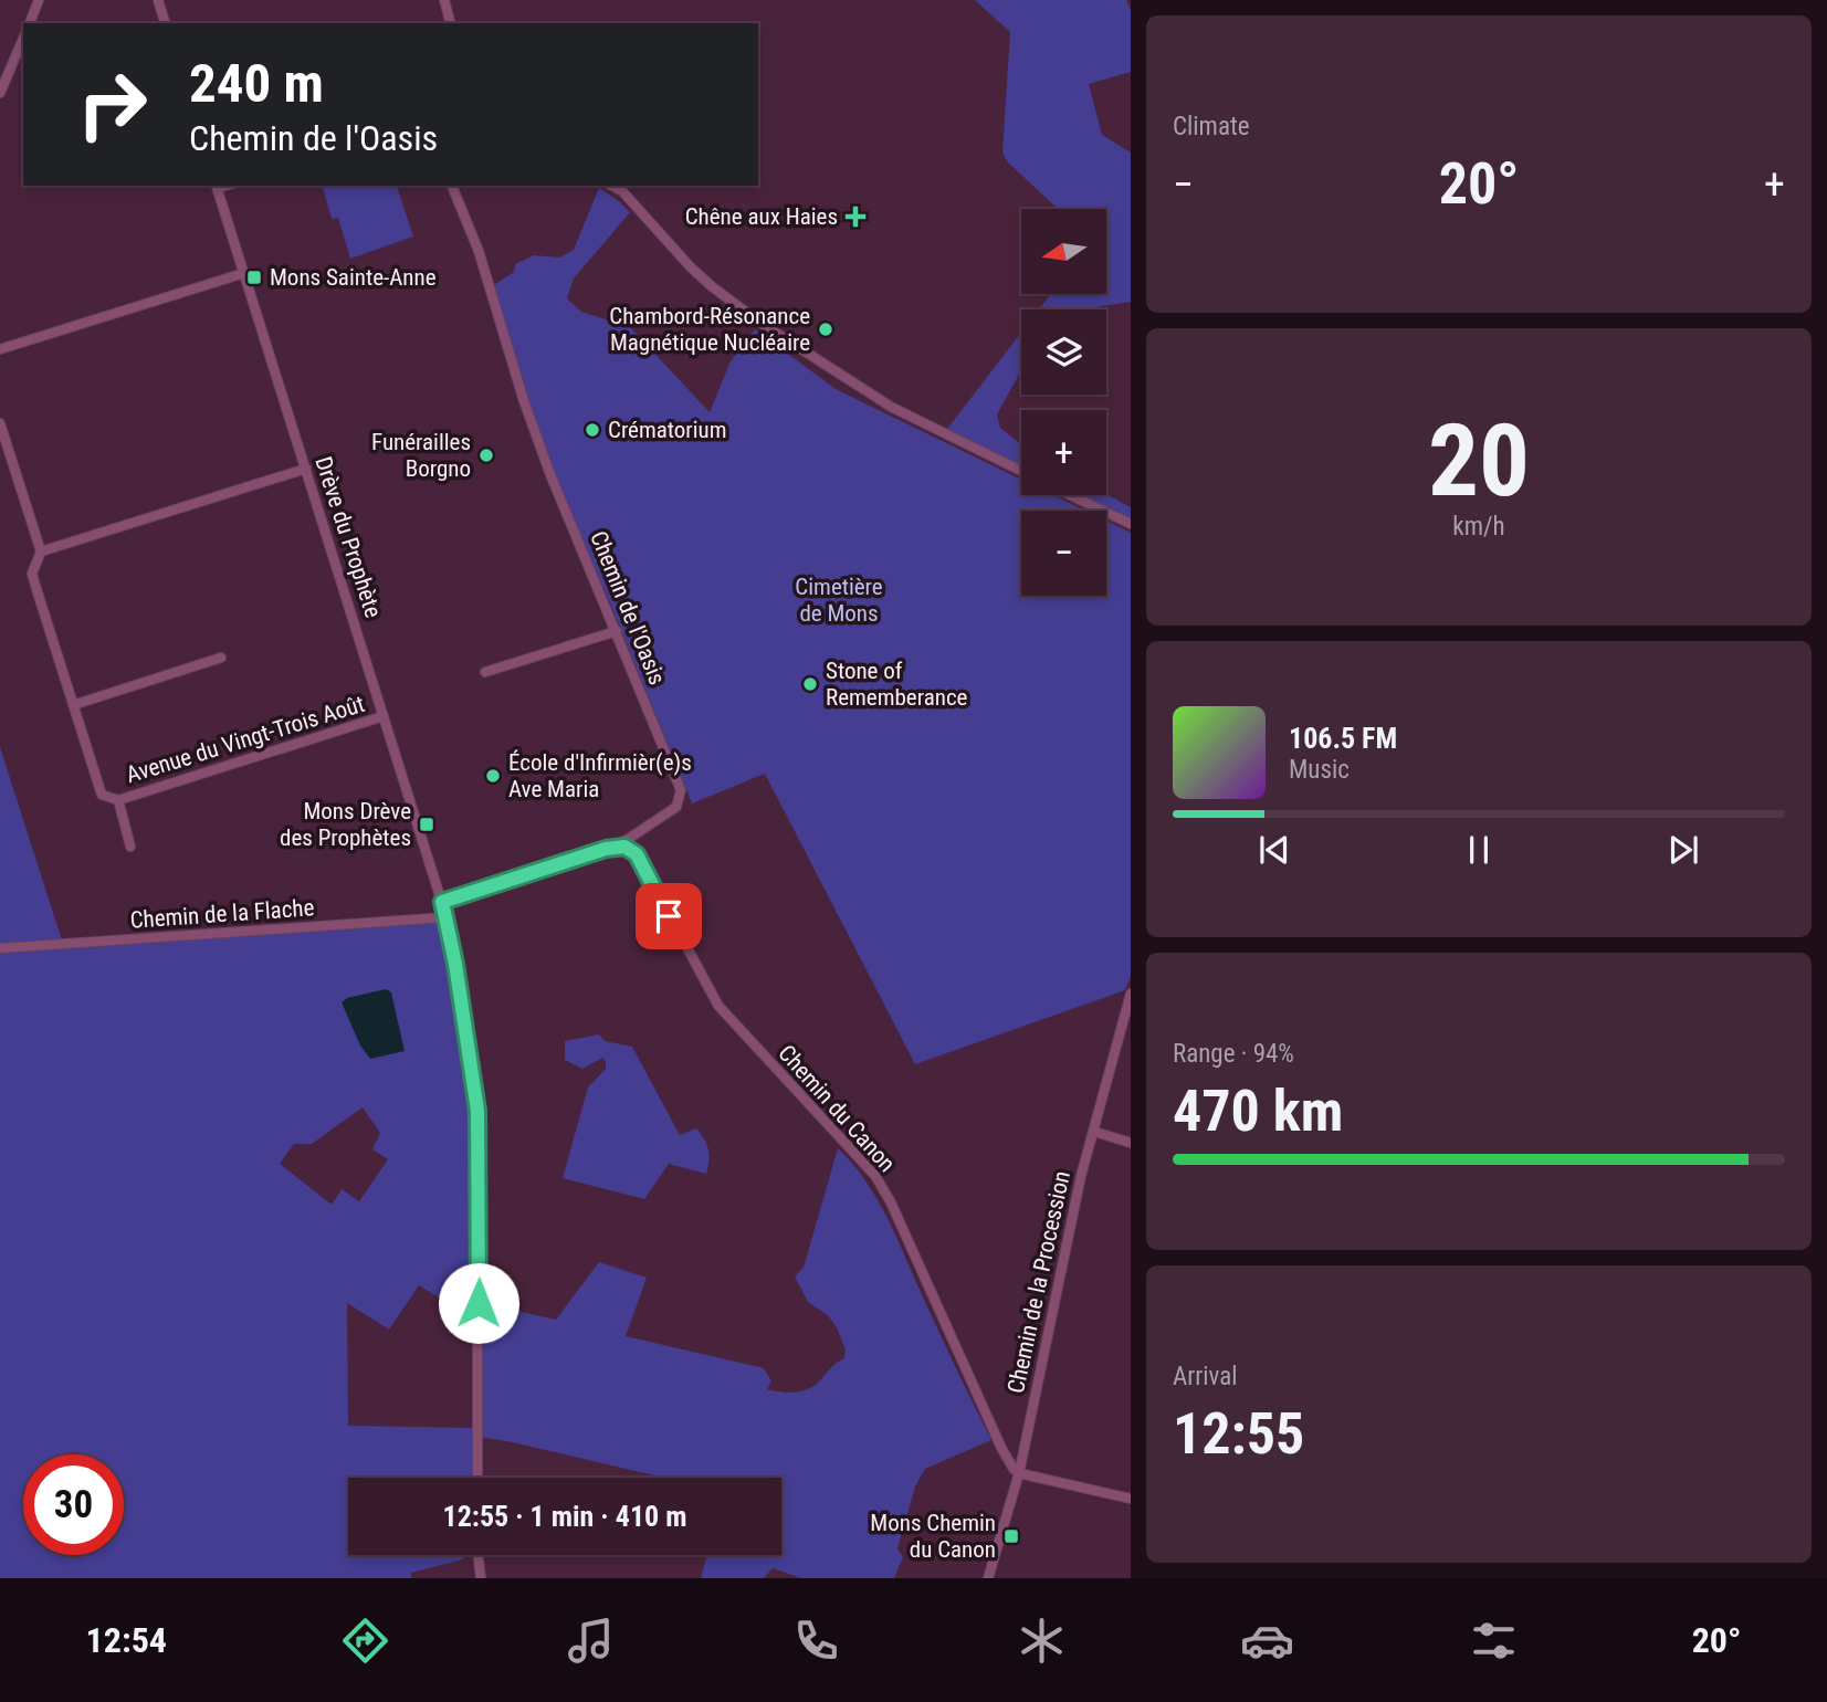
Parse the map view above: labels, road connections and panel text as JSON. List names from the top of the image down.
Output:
{
  "streets": {
    "street": [
      "Drève du Prophète",
      "Chemin de l'Oasis",
      "Avenue du Vingt-Trois Août",
      "Chemin de la Flache",
      "Chemin du Canon",
      "Chemin de la Procession"
    ]
  },
  "crossings": [
    ["Drève du Prophète", "Chemin de l'Oasis"],
    ["Drève du Prophète", "Avenue du Vingt-Trois Août"],
    ["Drève du Prophète", "Chemin de la Flache"],
    ["Chemin de l'Oasis", "Chemin du Canon"],
    ["Chemin du Canon", "Chemin de la Procession"]
  ],
  "parks": ["Cimetière de Mons"],
  "places": {
    "health": ["Chêne aux Haies"],
    "transit": ["Mons Sainte-Anne", "Mons Drève des Prophètes", "Mons Chemin du Canon"],
    "other": [
      "Chambord-Résonance Magnétique Nucléaire",
      "Crématorium",
      "Funérailles Borgno",
      "Stone of Rememberance",
      "École d'Infirmièr(e)s Ave Maria"
    ]
  },
  "north": "left",
  "page": {
    "tile": [
      "Climate",
      ["20", "km/h"],
      ["Range · 94%", "470 km"],
      ["Arrival", "12:55"]
    ],
    "turn": ["240 m", "Chemin de l'Oasis"],
    "heat": ["−", "20°", "+"],
    "map_buttons": ["+", "−"],
    "song": ["106.5 FM", "Music"],
    "limit": "30",
    "trip": "12:55 · 1 min · 410 m",
    "tabs": ["12:54", "20°"]
  }
}
